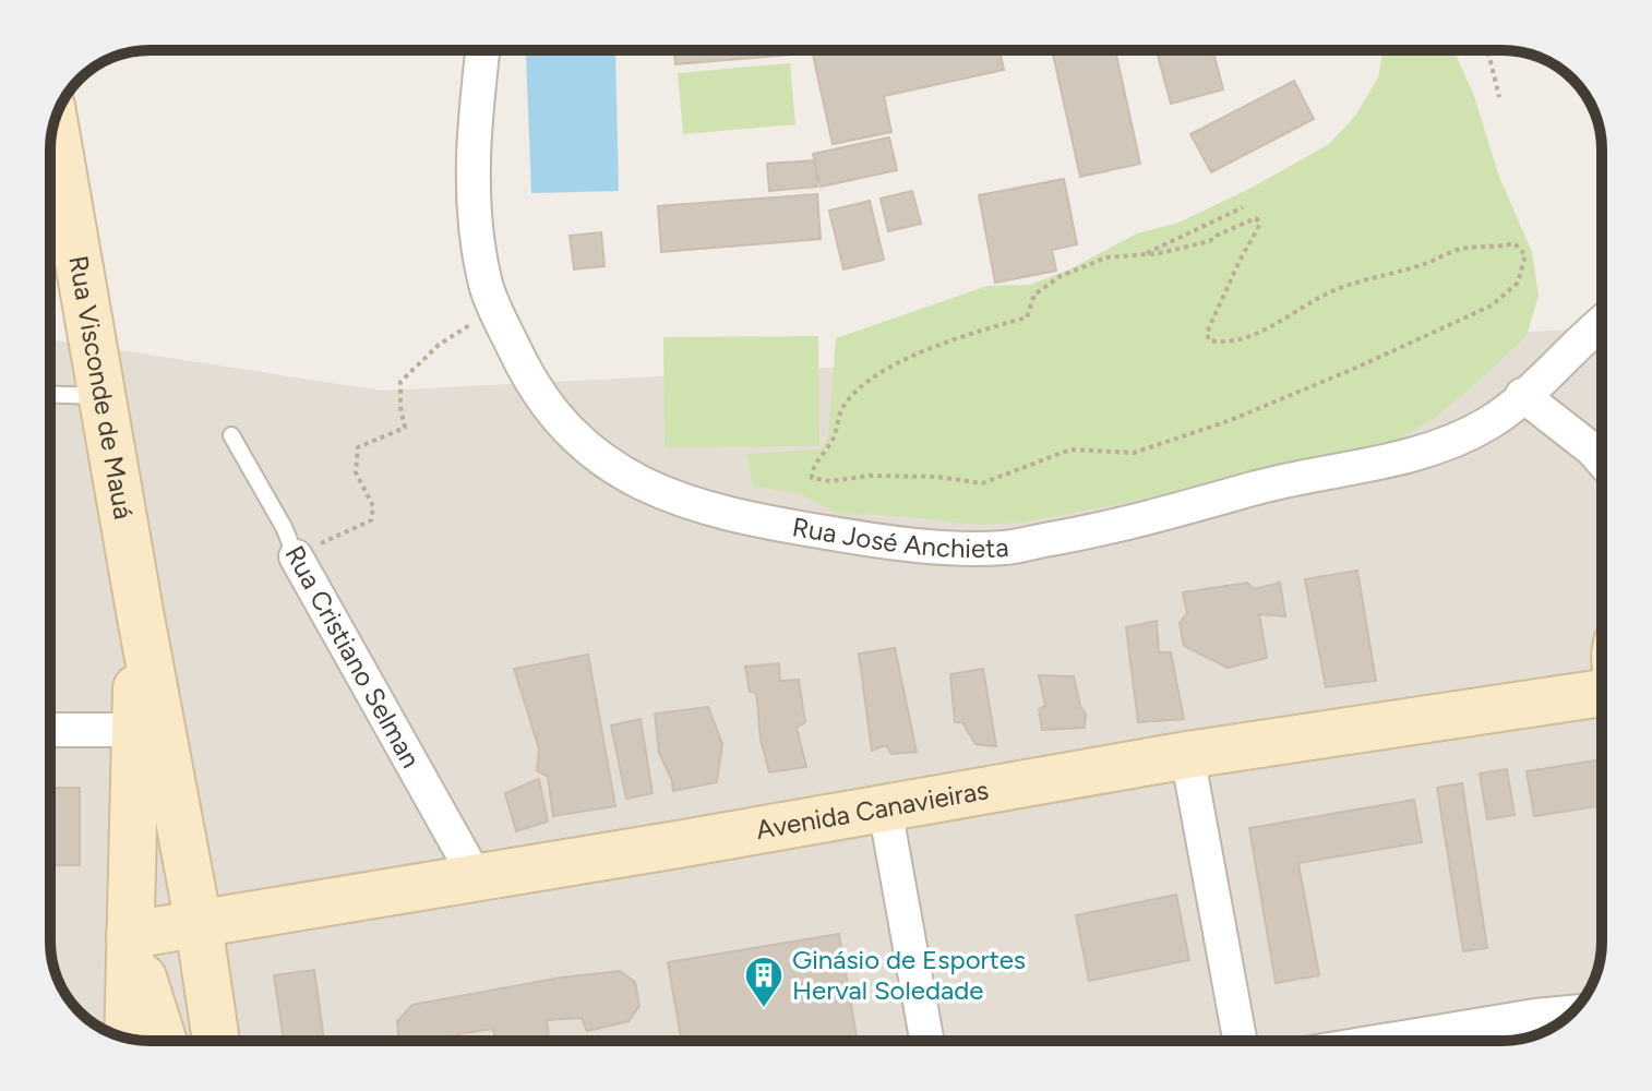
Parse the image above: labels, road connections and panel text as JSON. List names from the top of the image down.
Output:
{
  "streets": {
    "main road": ["Rua Visconde de Mauá", "Avenida Canavieiras"],
    "street": ["Rua José Anchieta", "Rua Cristiano Selman"]
  },
  "crossings": [
    ["Rua Visconde de Mauá", "Avenida Canavieiras"],
    ["Rua Cristiano Selman", "Avenida Canavieiras"]
  ],
  "places": {
    "building": ["Ginásio de Esportes Herval Soledade"]
  }
}
